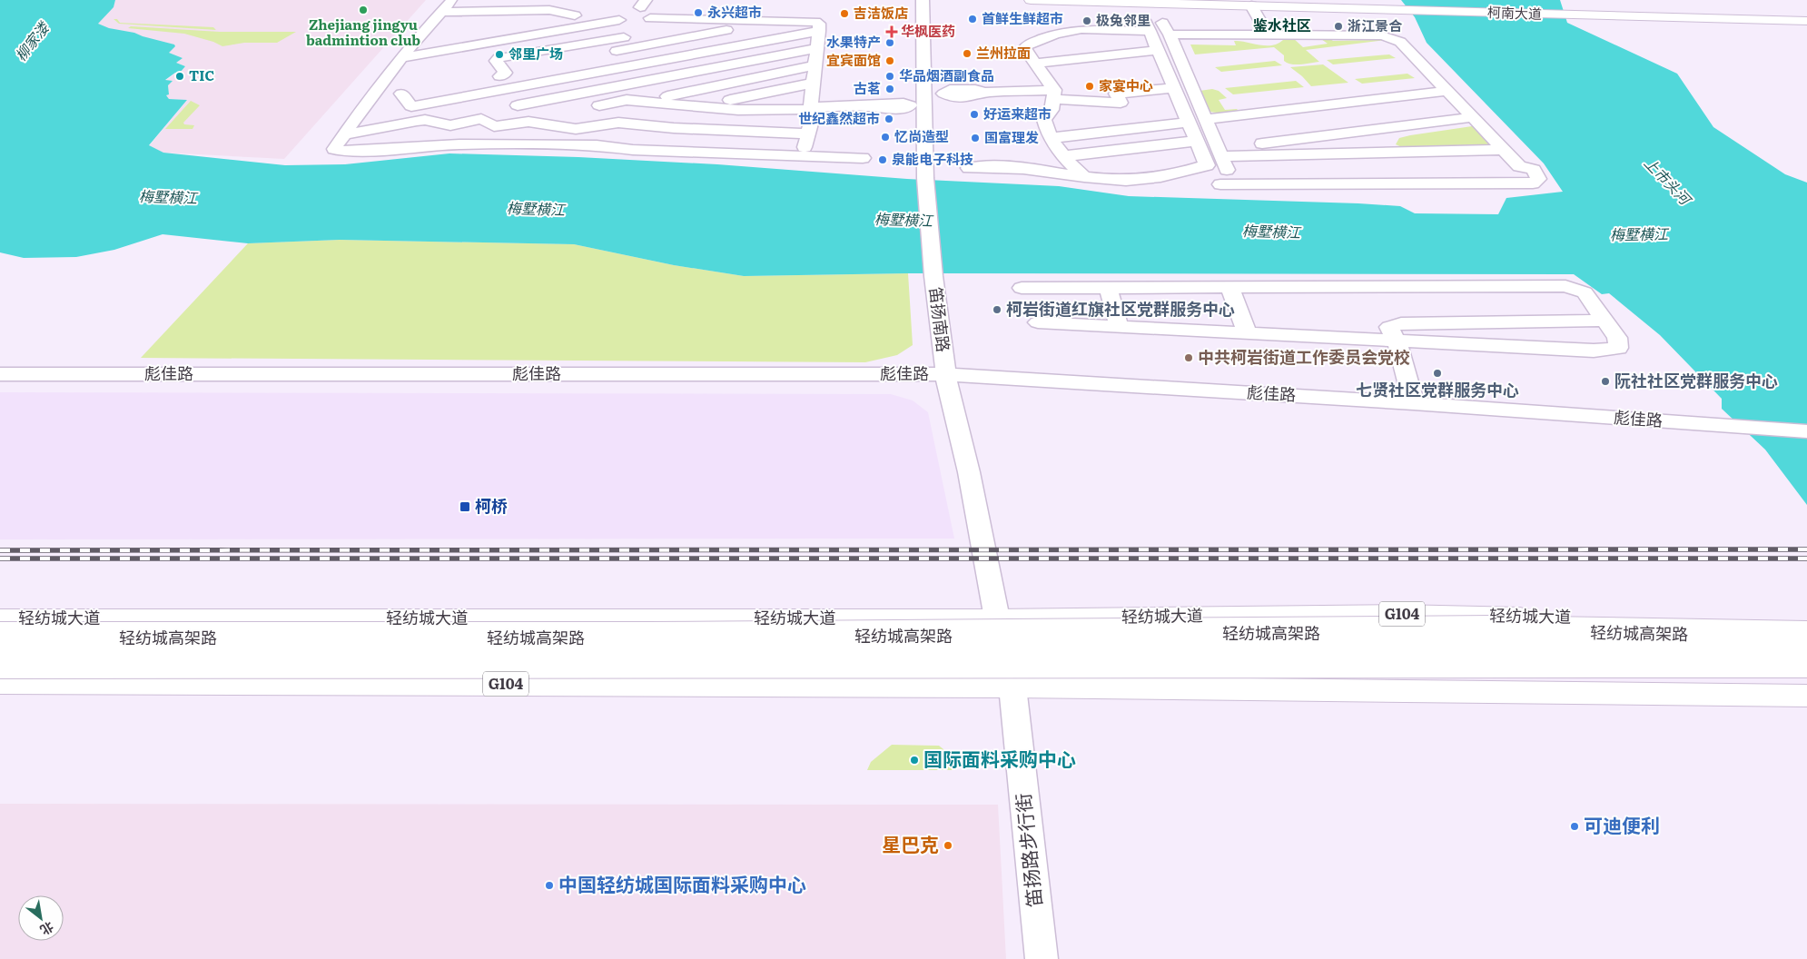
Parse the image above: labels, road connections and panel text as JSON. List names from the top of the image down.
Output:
{
  "streets": {
    "main road": [
      "柯南大道",
      "G104",
      "轻纺城大道",
      "轻纺城高架路"
    ],
    "street": ["笛扬南路", "彪佳路", "笛扬路步行街"]
  },
  "crossings": [
    ["笛扬南路", "彪佳路"],
    ["笛扬南路", "G104"],
    ["笛扬南路", "轻纺城大道"],
    ["笛扬南路", "笛扬路步行街"],
    ["G104", "笛扬路步行街"]
  ],
  "districts": ["鉴水社区"],
  "water": ["柳家溇", "上市头河", "梅墅横江"],
  "places": {
    "other": [
      "Zhejiang jingyu badmintion club",
      "永兴超市",
      "吉洁饭店",
      "首鲜生鲜超市",
      "极兔邻里",
      "浙江景合",
      "水果特产",
      "兰州拉面",
      "邻里广场",
      "宜宾面馆",
      "TIC",
      "华品烟酒副食品",
      "家宴中心",
      "古茗",
      "好运来超市",
      "世纪鑫然超市",
      "忆尚造型",
      "国富理发",
      "泉能电子科技",
      "柯岩街道红旗社区党群服务中心",
      "中共柯岩街道工作委员会党校",
      "七贤社区党群服务中心",
      "阮社社区党群服务中心",
      "国际面料采购中心",
      "可迪便利",
      "星巴克",
      "中国轻纺城国际面料采购中心"
    ],
    "health": ["华枫医药"],
    "transit": ["柯桥"]
  },
  "north": "bottom right"
}
